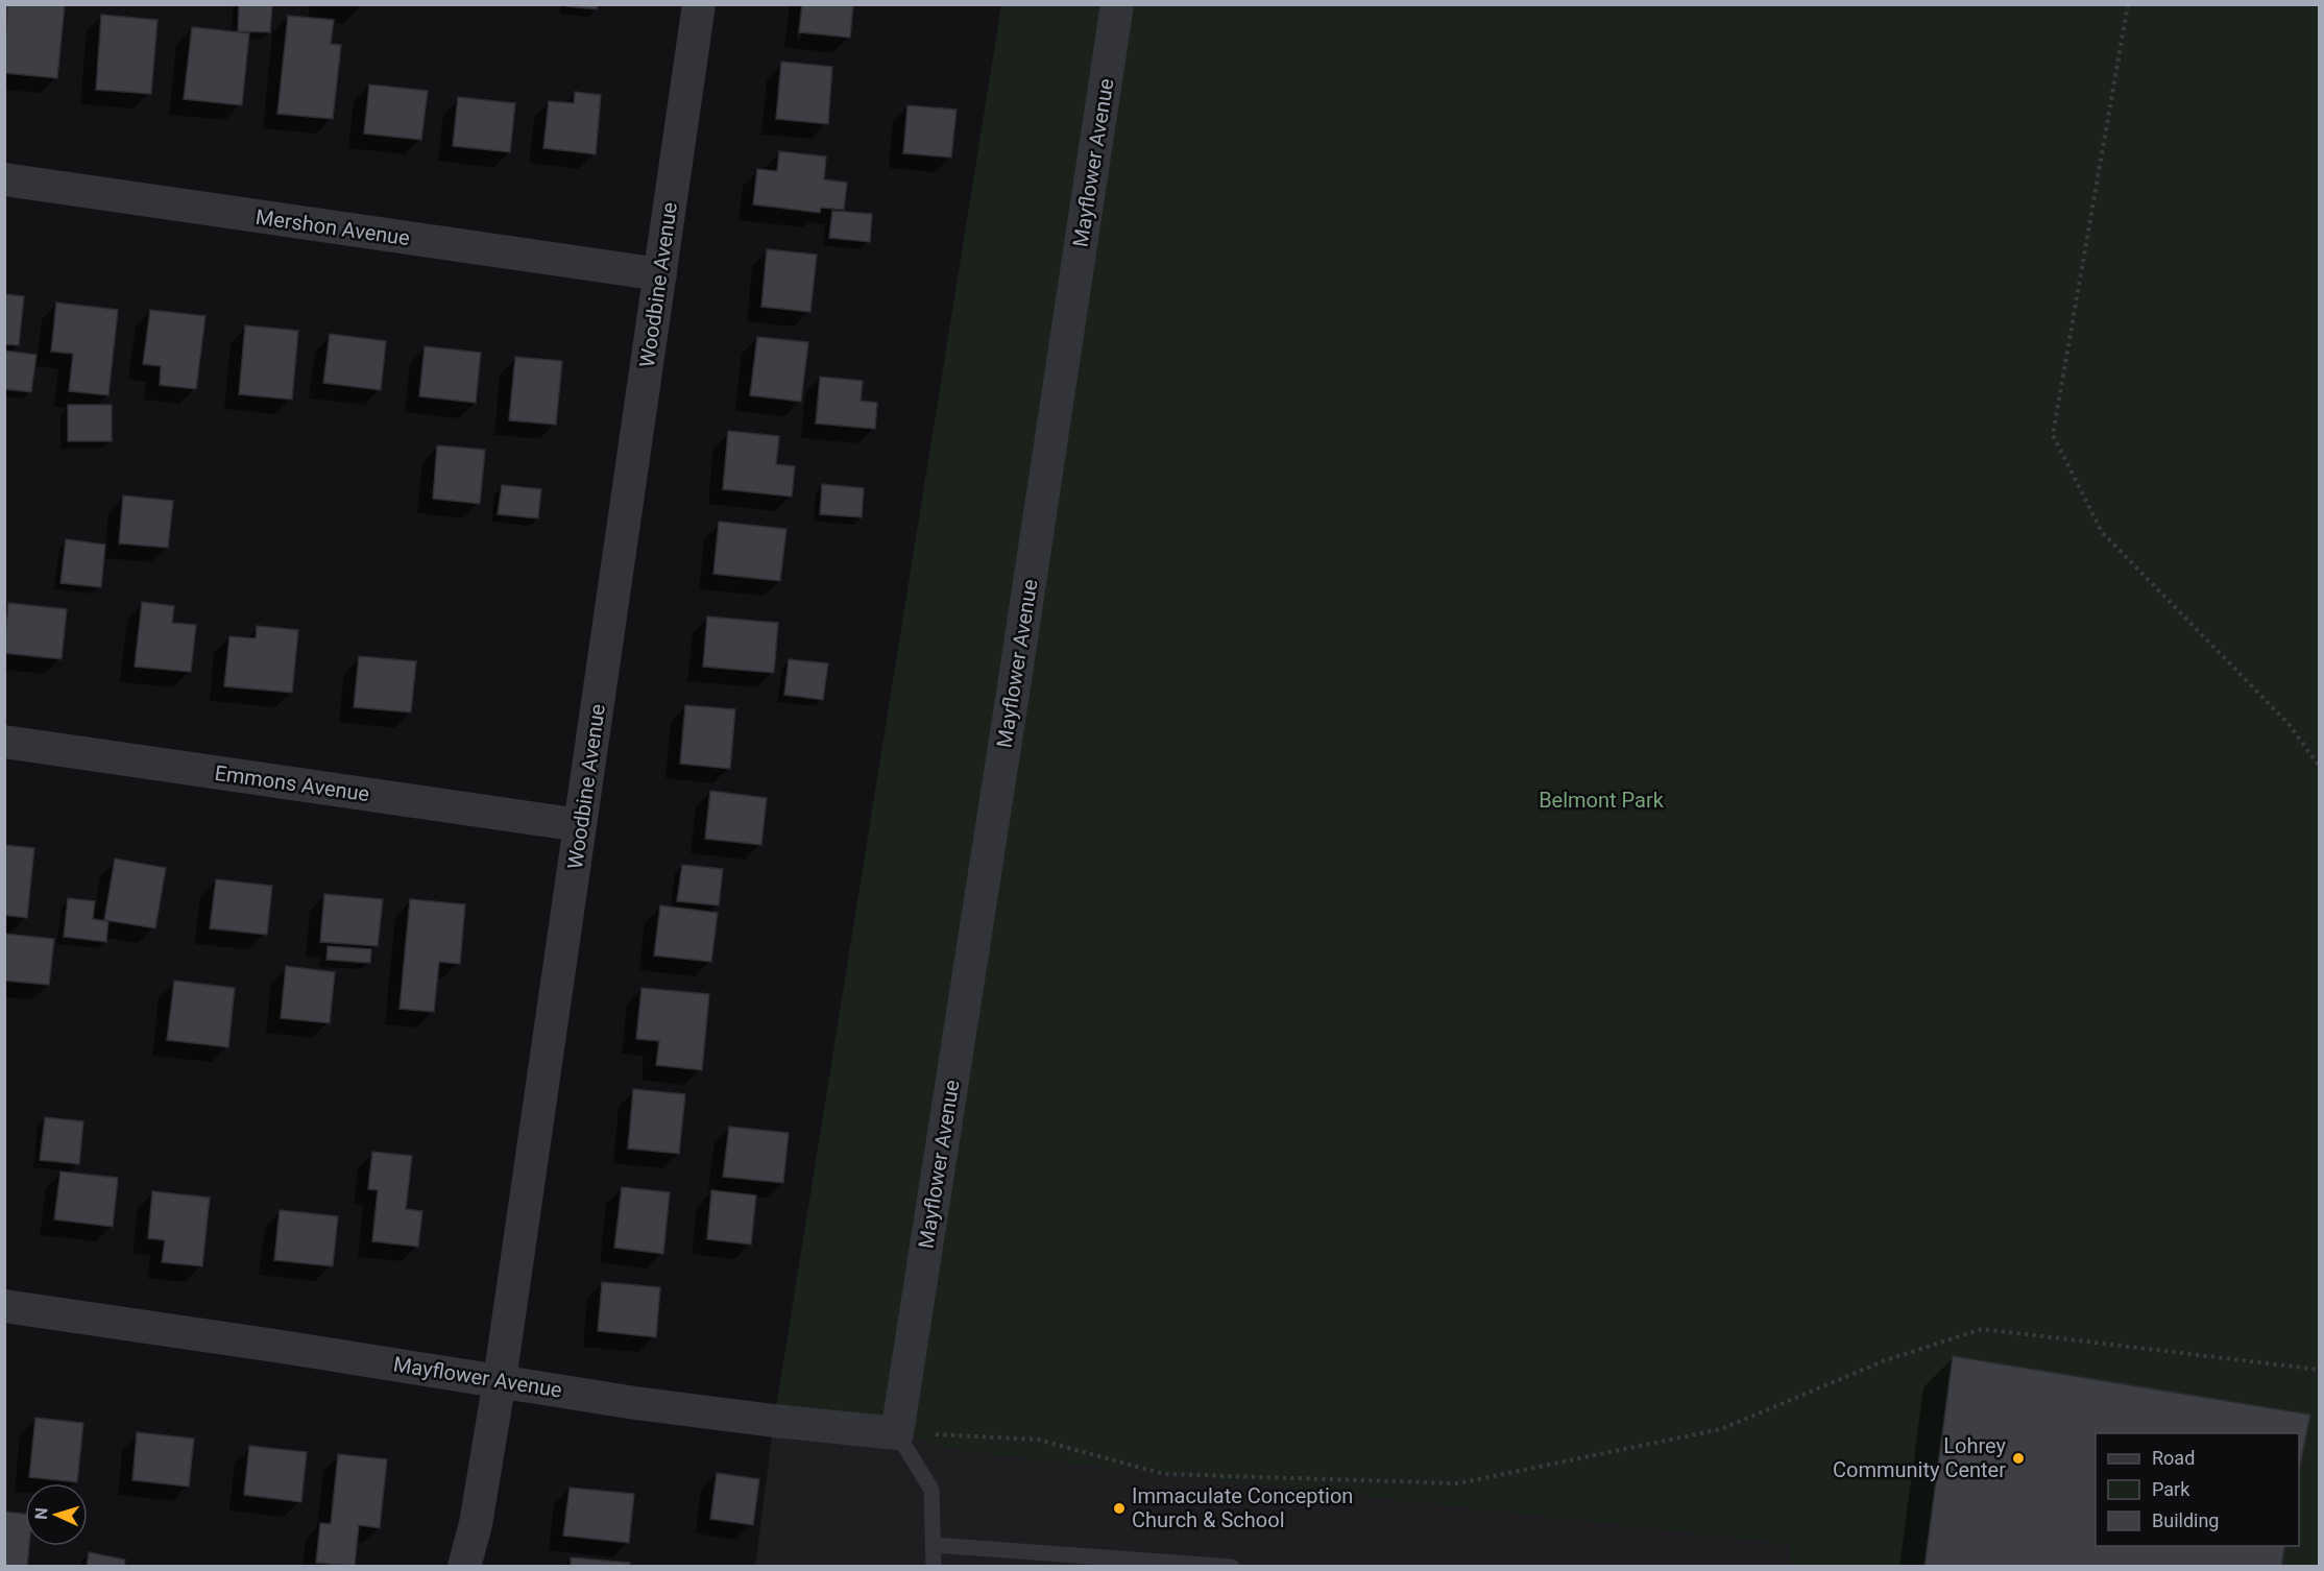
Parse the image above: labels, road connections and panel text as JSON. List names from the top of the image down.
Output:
{
  "streets": {
    "street": [
      "Mayflower Avenue",
      "Mershon Avenue",
      "Woodbine Avenue",
      "Emmons Avenue"
    ]
  },
  "crossings": [
    ["Mayflower Avenue", "Woodbine Avenue"],
    ["Mershon Avenue", "Woodbine Avenue"],
    ["Woodbine Avenue", "Emmons Avenue"]
  ],
  "parks": ["Belmont Park"],
  "places": ["Lohrey Community Center", "Immaculate Conception Church & School"],
  "legend": ["Road", "Park", "Building"],
  "north": "left"
}
